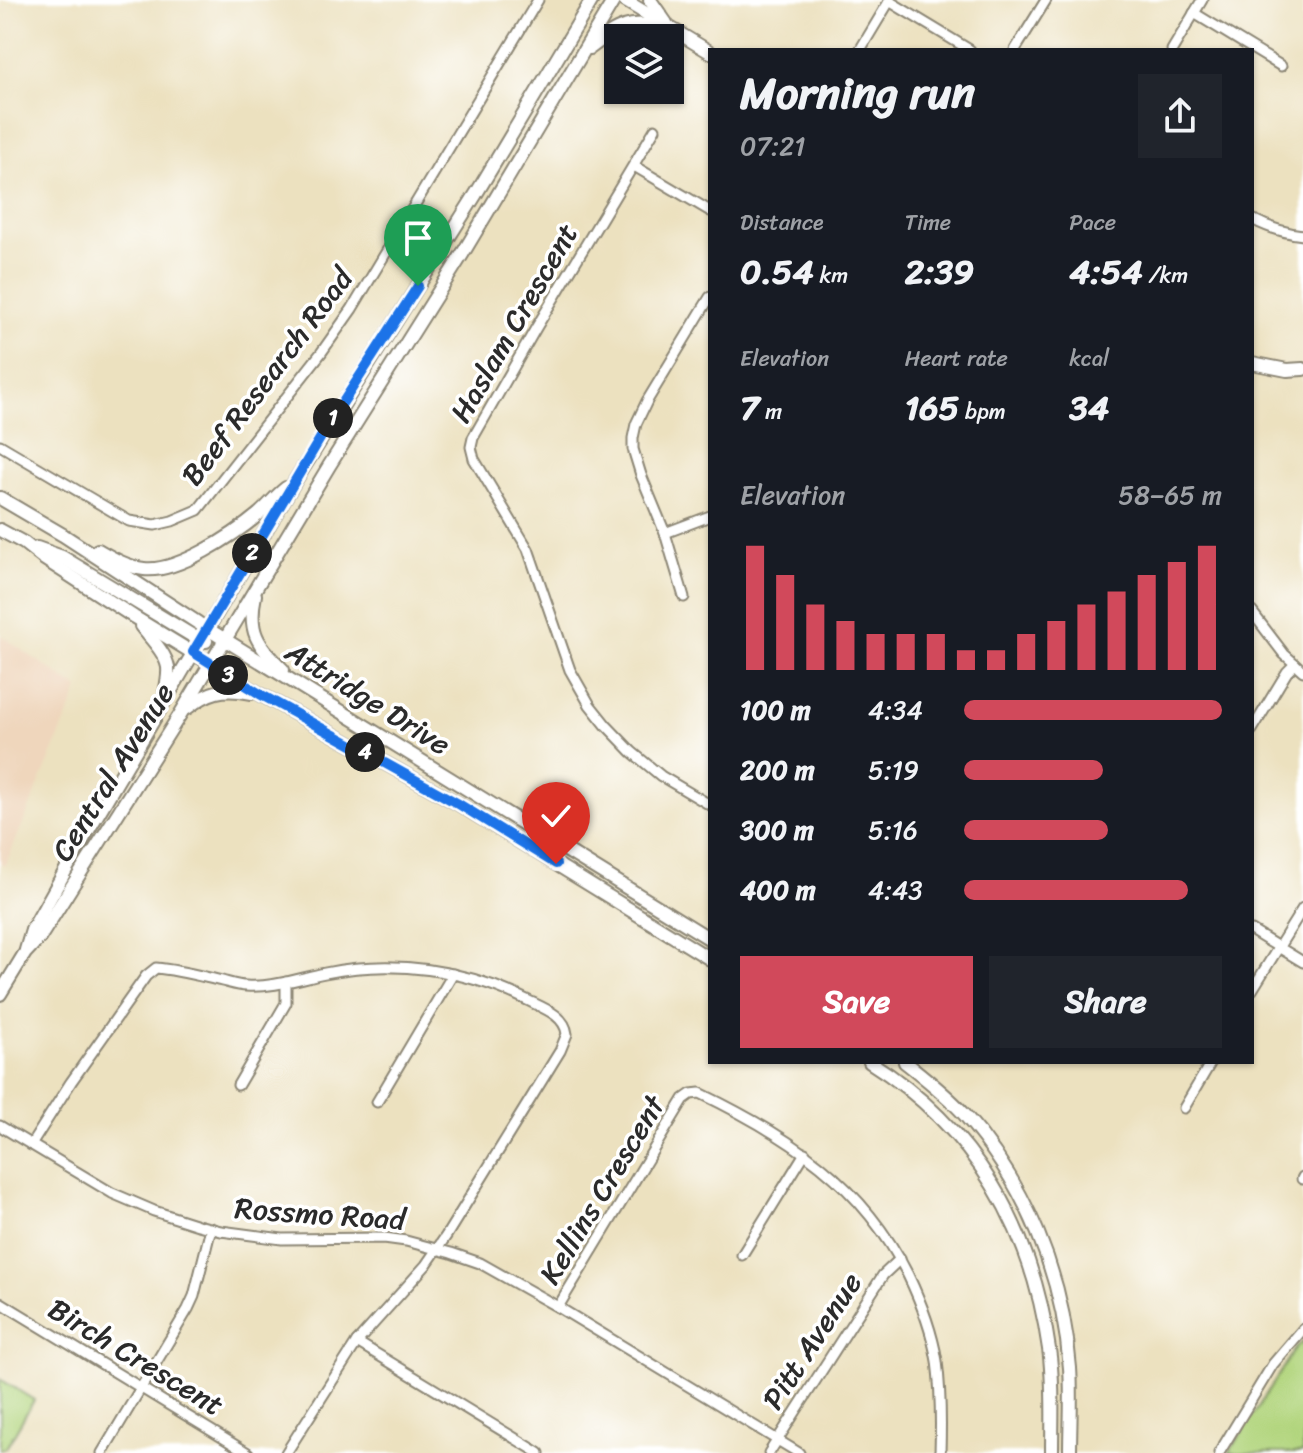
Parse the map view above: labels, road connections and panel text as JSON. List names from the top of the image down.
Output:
{
  "streets": {
    "main road": ["Attridge Drive", "Central Avenue"],
    "street": [
      "Haslam Crescent",
      "Beef Research Road",
      "Kellins Crescent",
      "Rossmo Road",
      "Pitt Avenue",
      "Birch Crescent"
    ]
  },
  "crossings": [
    ["Attridge Drive", "Central Avenue"],
    ["Kellins Crescent", "Rossmo Road"],
    ["Kellins Crescent", "Pitt Avenue"],
    ["Rossmo Road", "Pitt Avenue"]
  ],
  "page": {
    "heading": ["Morning run", "07:21"],
    "stats": [
      ["Distance", "0.54 km"],
      ["Time", "2:39"],
      ["Pace", "4:54 /km"],
      ["Elevation", "7 m"],
      ["Heart rate", "165 bpm"],
      ["kcal", "34"]
    ],
    "pins": [
      "1",
      "2",
      "3",
      "4"
    ],
    "chart": ["Elevation", "58–65 m"],
    "list": [
      {
        "name": "100 m",
        "note": "4:34"
      },
      {
        "name": "200 m",
        "note": "5:19"
      },
      {
        "name": "300 m",
        "note": "5:16"
      },
      {
        "name": "400 m",
        "note": "4:43"
      }
    ],
    "buttons": ["Save", "Share"]
  }
}
